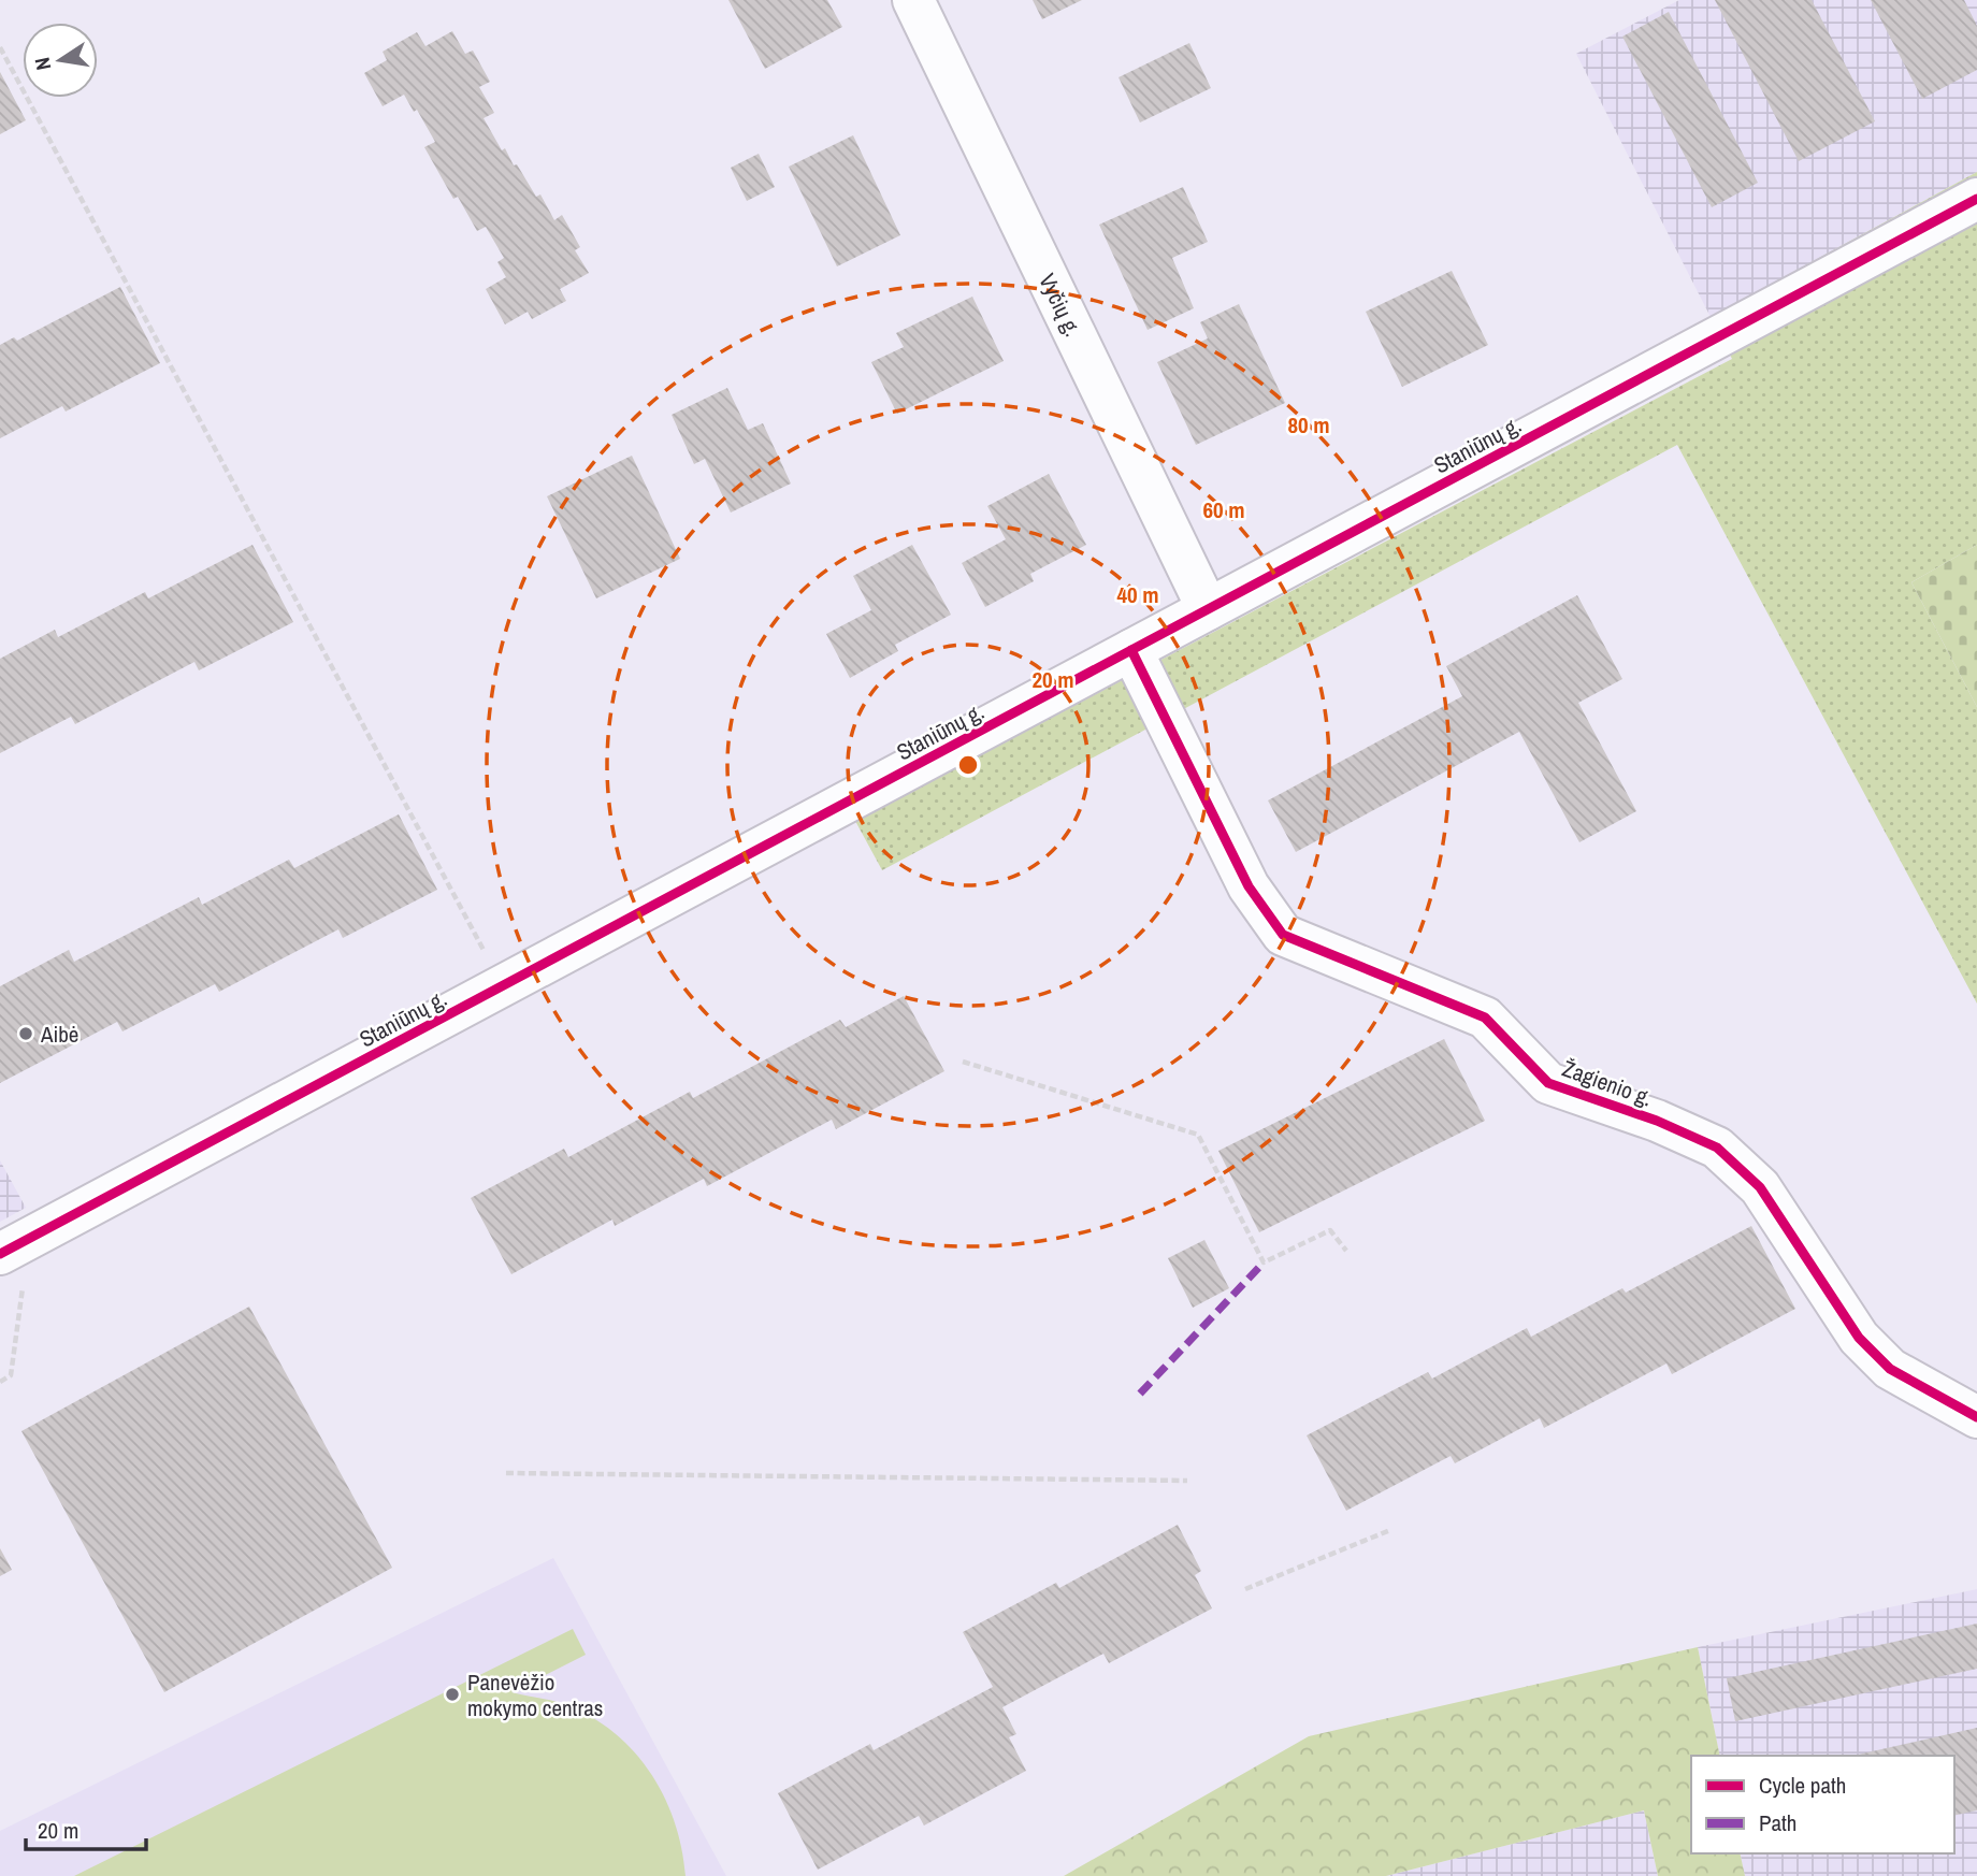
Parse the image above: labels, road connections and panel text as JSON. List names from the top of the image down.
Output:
{
  "streets": {
    "street": ["Vyčių g.", "Staniūnų g.", "Žagienio g."]
  },
  "crossings": [
    ["Vyčių g.", "Staniūnų g."],
    ["Staniūnų g.", "Žagienio g."]
  ],
  "places": ["Aibė", "Panevėžio mokymo centras"],
  "legend": ["Cycle path", "Path"],
  "scale_bar": "20 m",
  "north": "left",
  "rings": [
    "80 m",
    "60 m",
    "40 m",
    "20 m"
  ]
}
